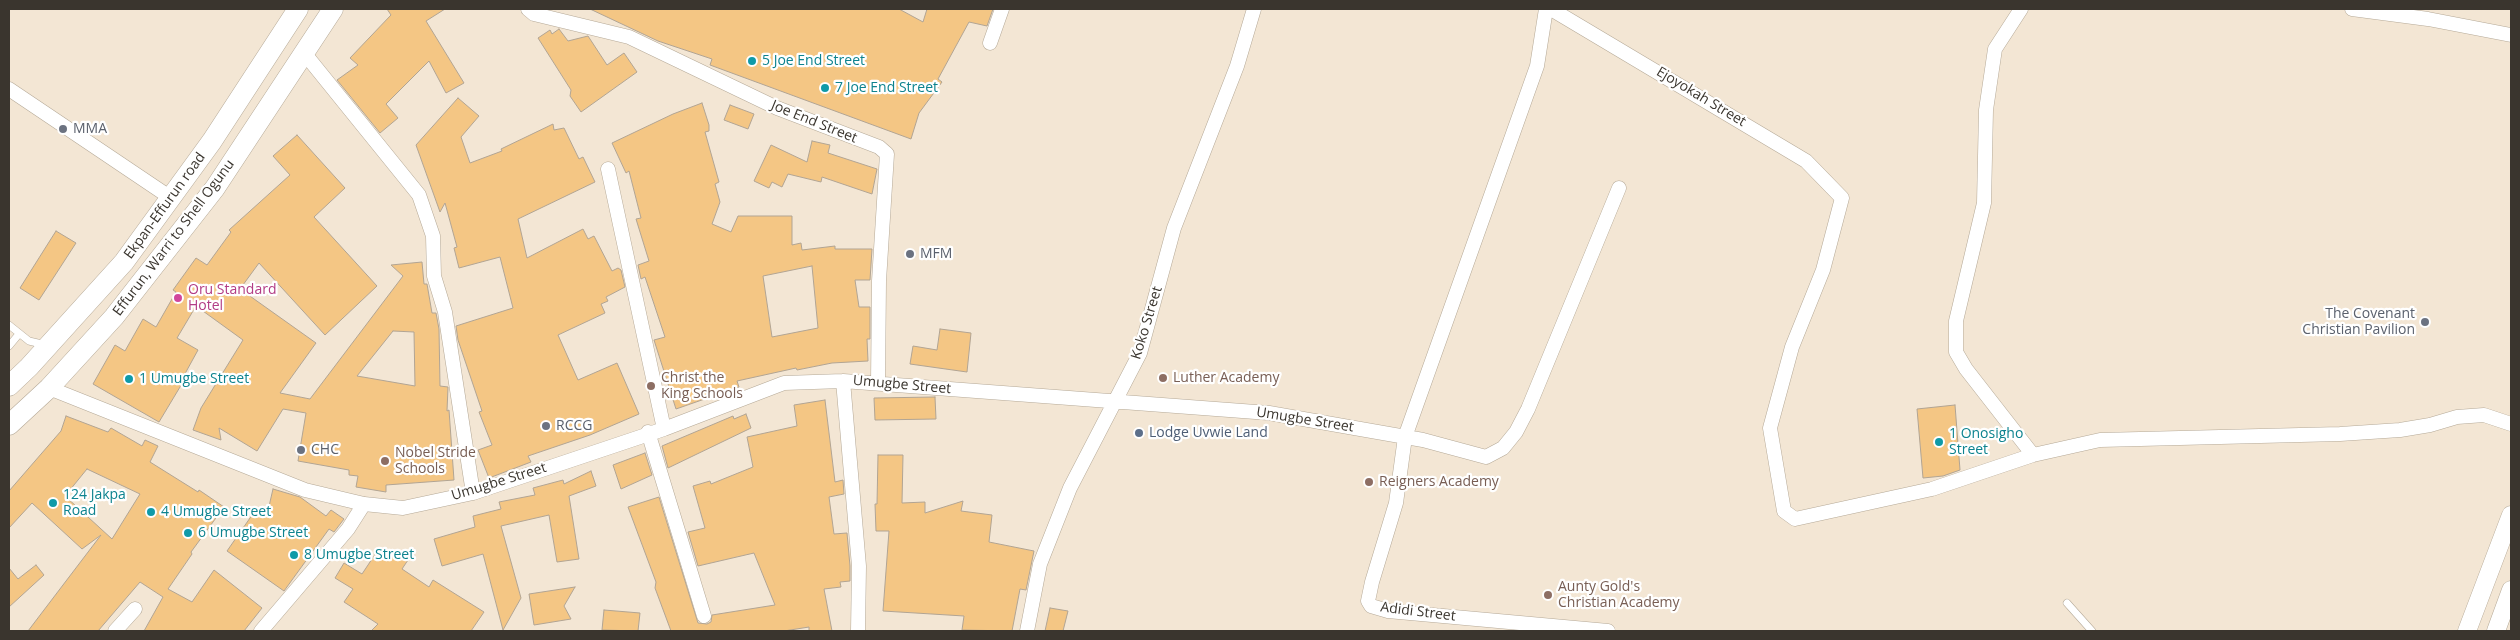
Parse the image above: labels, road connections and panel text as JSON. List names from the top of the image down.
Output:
{
  "streets": {
    "main road": ["Ekpan-Effurun road", "Effurun, Warri to Shell Ogunu"],
    "street": [
      "Ejoyokah Street",
      "Joe End Street",
      "Koko Street",
      "Umugbe Street",
      "Adidi Street"
    ]
  },
  "crossings": [
    ["Joe End Street", "Umugbe Street"],
    ["Effurun, Warri to Shell Ogunu", "Umugbe Street"],
    ["Koko Street", "Umugbe Street"],
    ["Umugbe Street", "Adidi Street"]
  ],
  "places": [
    "5 Joe End Street",
    "7 Joe End Street",
    "MMA",
    "MFM",
    "Oru Standard Hotel",
    "The Covenant Christian Pavilion",
    "Luther Academy",
    "1 Umugbe Street",
    "Christ the King Schools",
    "RCCG",
    "Lodge Uvwie Land",
    "1 Onosigho Street",
    "CHC",
    "Nobel Stride Schools",
    "Reigners Academy",
    "124 Jakpa Road",
    "4 Umugbe Street",
    "6 Umugbe Street",
    "8 Umugbe Street",
    "Aunty Gold's Christian Academy"
  ]
}
